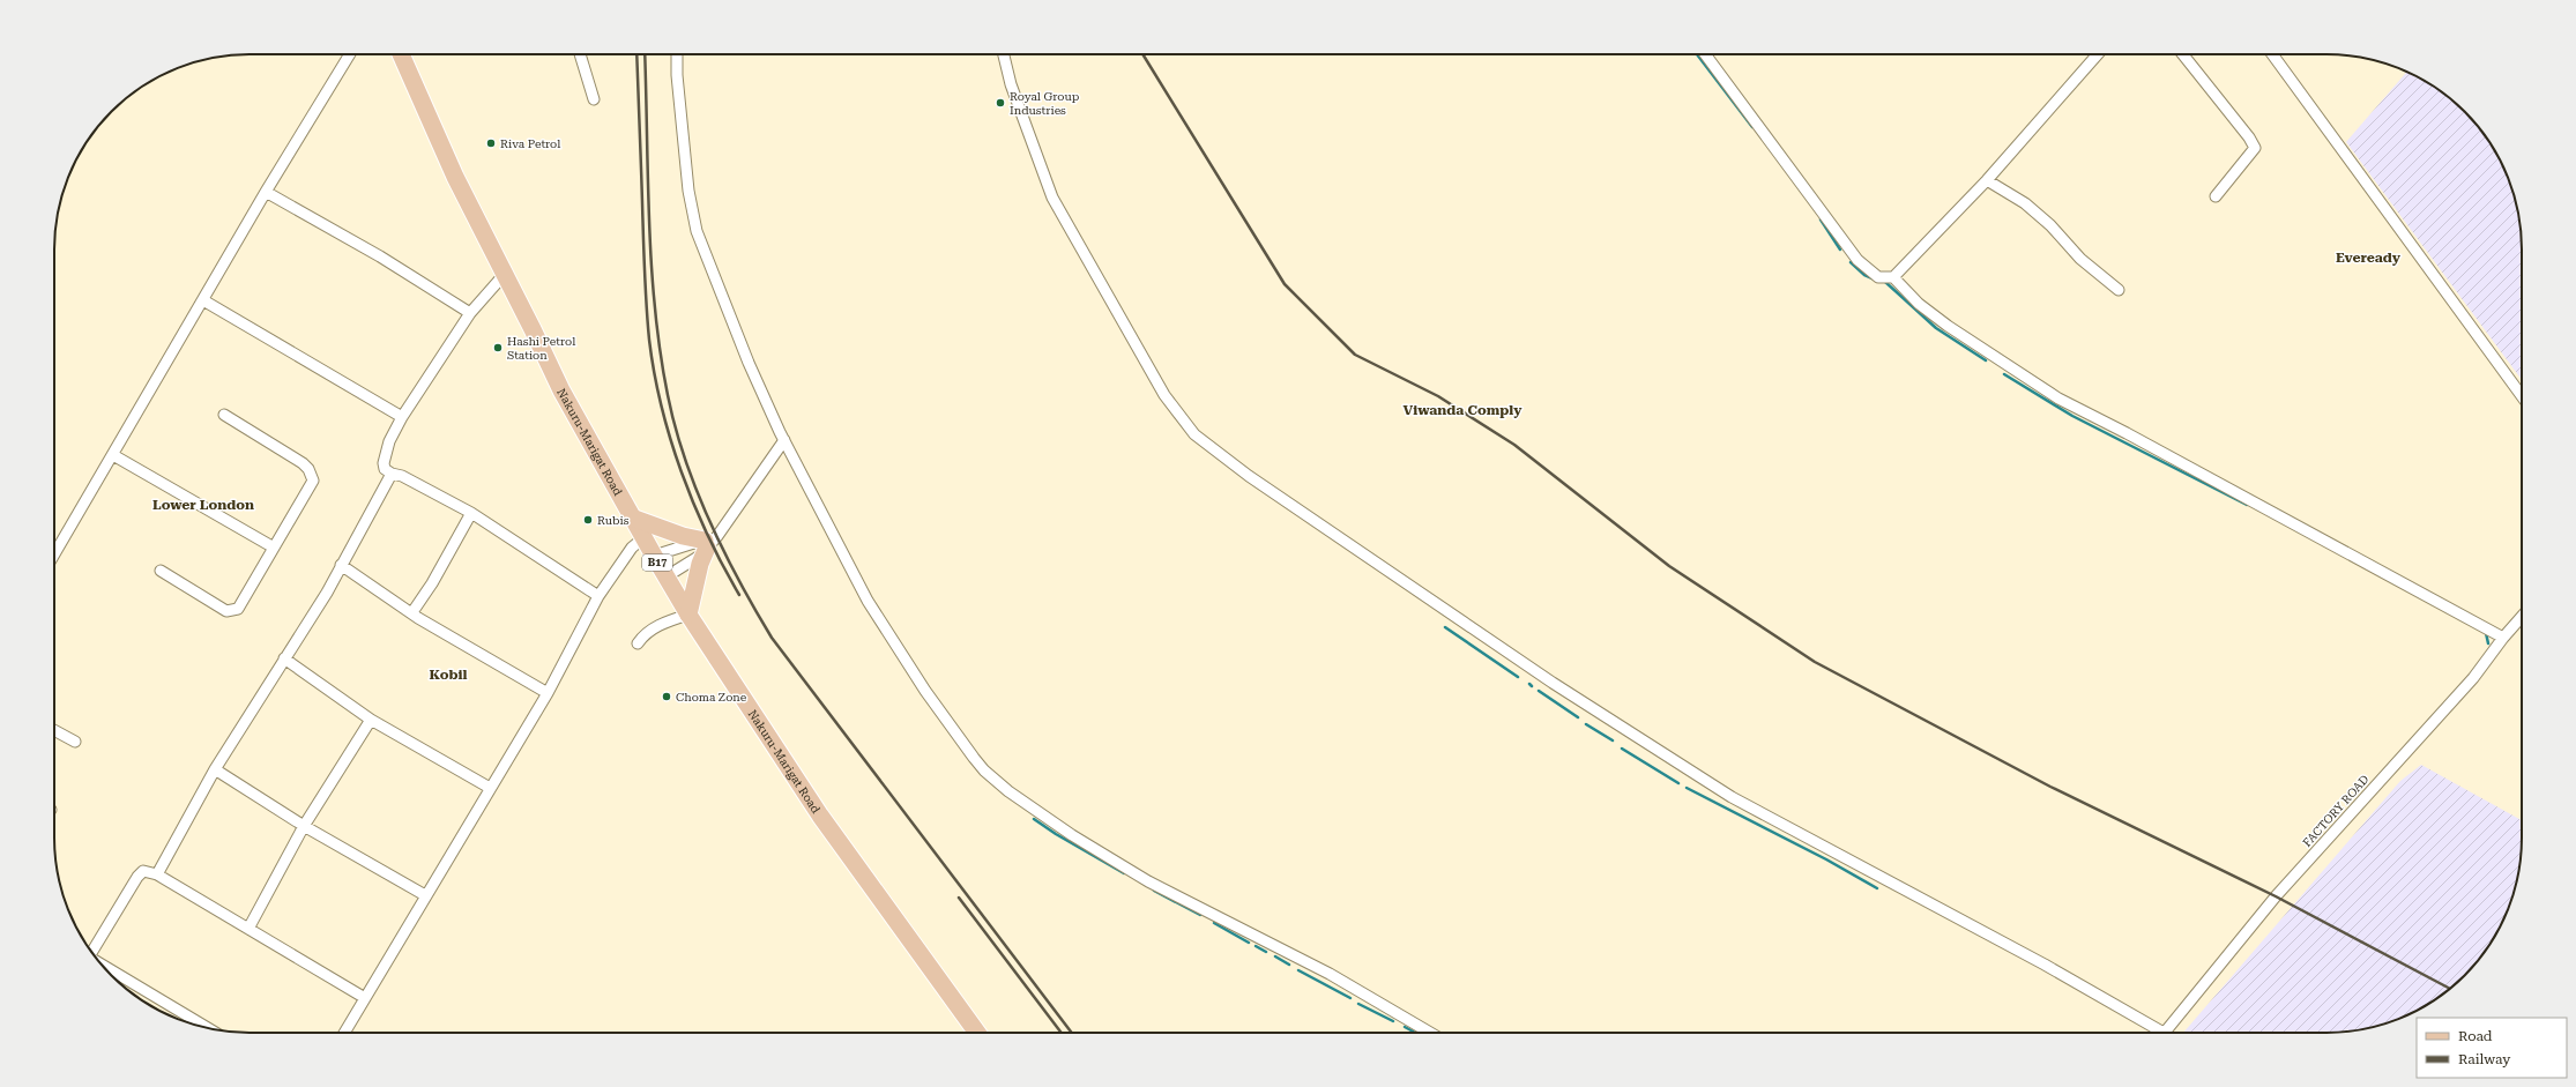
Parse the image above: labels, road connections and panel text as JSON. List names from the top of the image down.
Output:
{
  "streets": {
    "main road": ["Nakuru-Marigat Road", "B17"],
    "street": ["FACTORY ROAD"]
  },
  "districts": [
    "Eveready",
    "Viwanda Comply",
    "Lower London",
    "Kobil"
  ],
  "places": [
    "Royal Group Industries",
    "Riva Petrol",
    "Hashi Petrol Station",
    "Rubis",
    "Choma Zone"
  ],
  "legend": ["Road", "Railway"]
}
